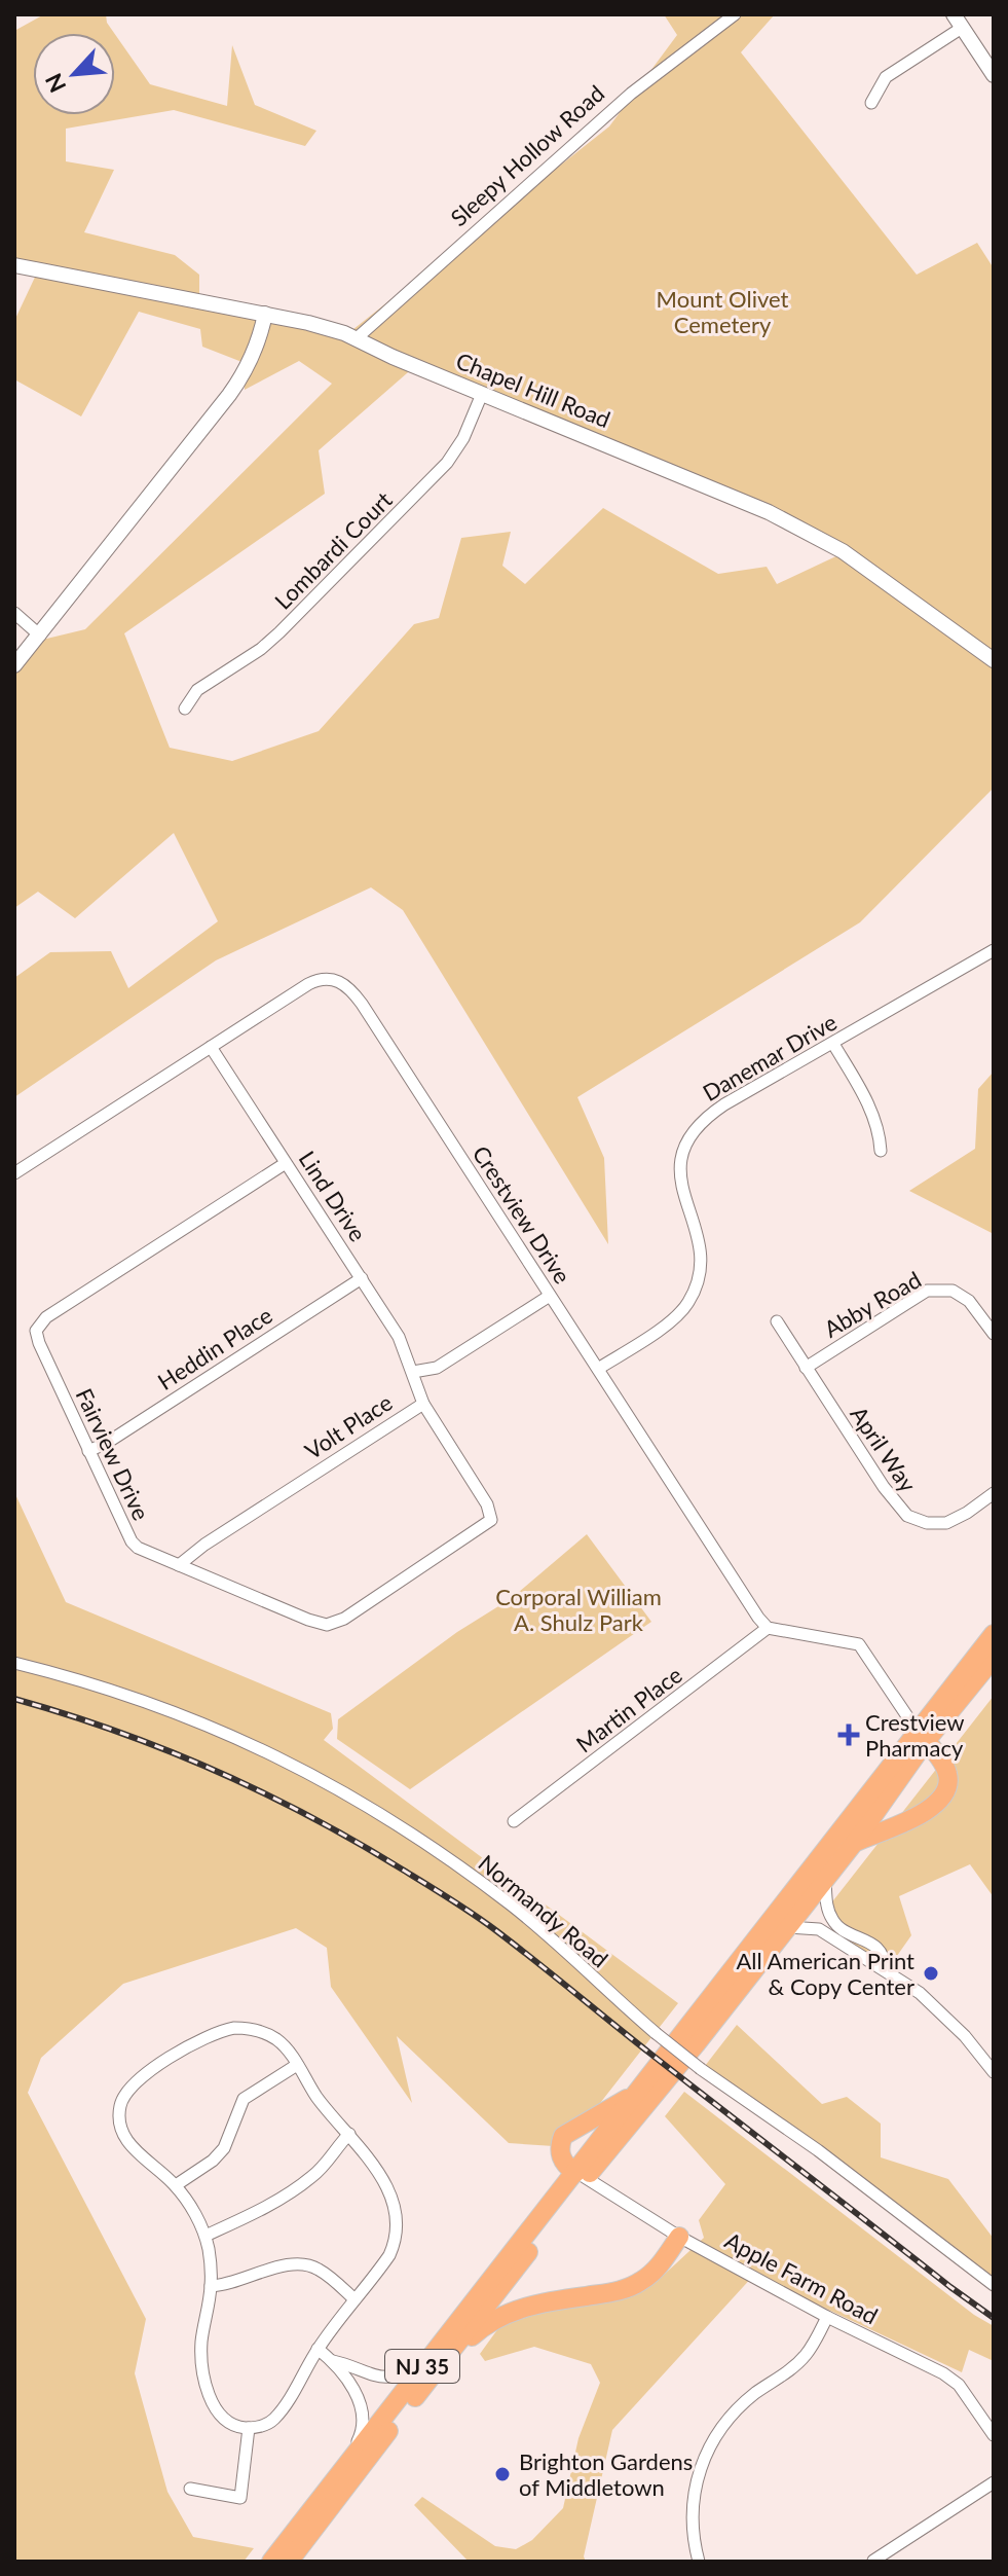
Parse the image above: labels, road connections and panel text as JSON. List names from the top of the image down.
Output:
{
  "streets": {
    "highway": ["NJ 35"],
    "street": [
      "Sleepy Hollow Road",
      "Chapel Hill Road",
      "Lombardi Court",
      "Danemar Drive",
      "Lind Drive",
      "Crestview Drive",
      "Abby Road",
      "Heddin Place",
      "Volt Place",
      "April Way",
      "Fairview Drive",
      "Martin Place",
      "Normandy Road",
      "Apple Farm Road"
    ]
  },
  "crossings": [
    ["Sleepy Hollow Road", "Chapel Hill Road"],
    ["Chapel Hill Road", "Lombardi Court"],
    ["Danemar Drive", "Crestview Drive"],
    ["Lind Drive", "Crestview Drive"],
    ["Lind Drive", "Heddin Place"],
    ["Lind Drive", "Volt Place"],
    ["Lind Drive", "Fairview Drive"],
    ["Crestview Drive", "Martin Place"],
    ["Abby Road", "April Way"],
    ["Heddin Place", "Fairview Drive"],
    ["Volt Place", "Fairview Drive"],
    ["Apple Farm Road", "NJ 35"]
  ],
  "parks": ["Mount Olivet Cemetery", "Corporal William A. Shulz Park"],
  "places": {
    "health": ["Crestview Pharmacy"],
    "other": ["All American Print & Copy Center", "Brighton Gardens of Middletown"]
  },
  "north": "bottom left"
}
